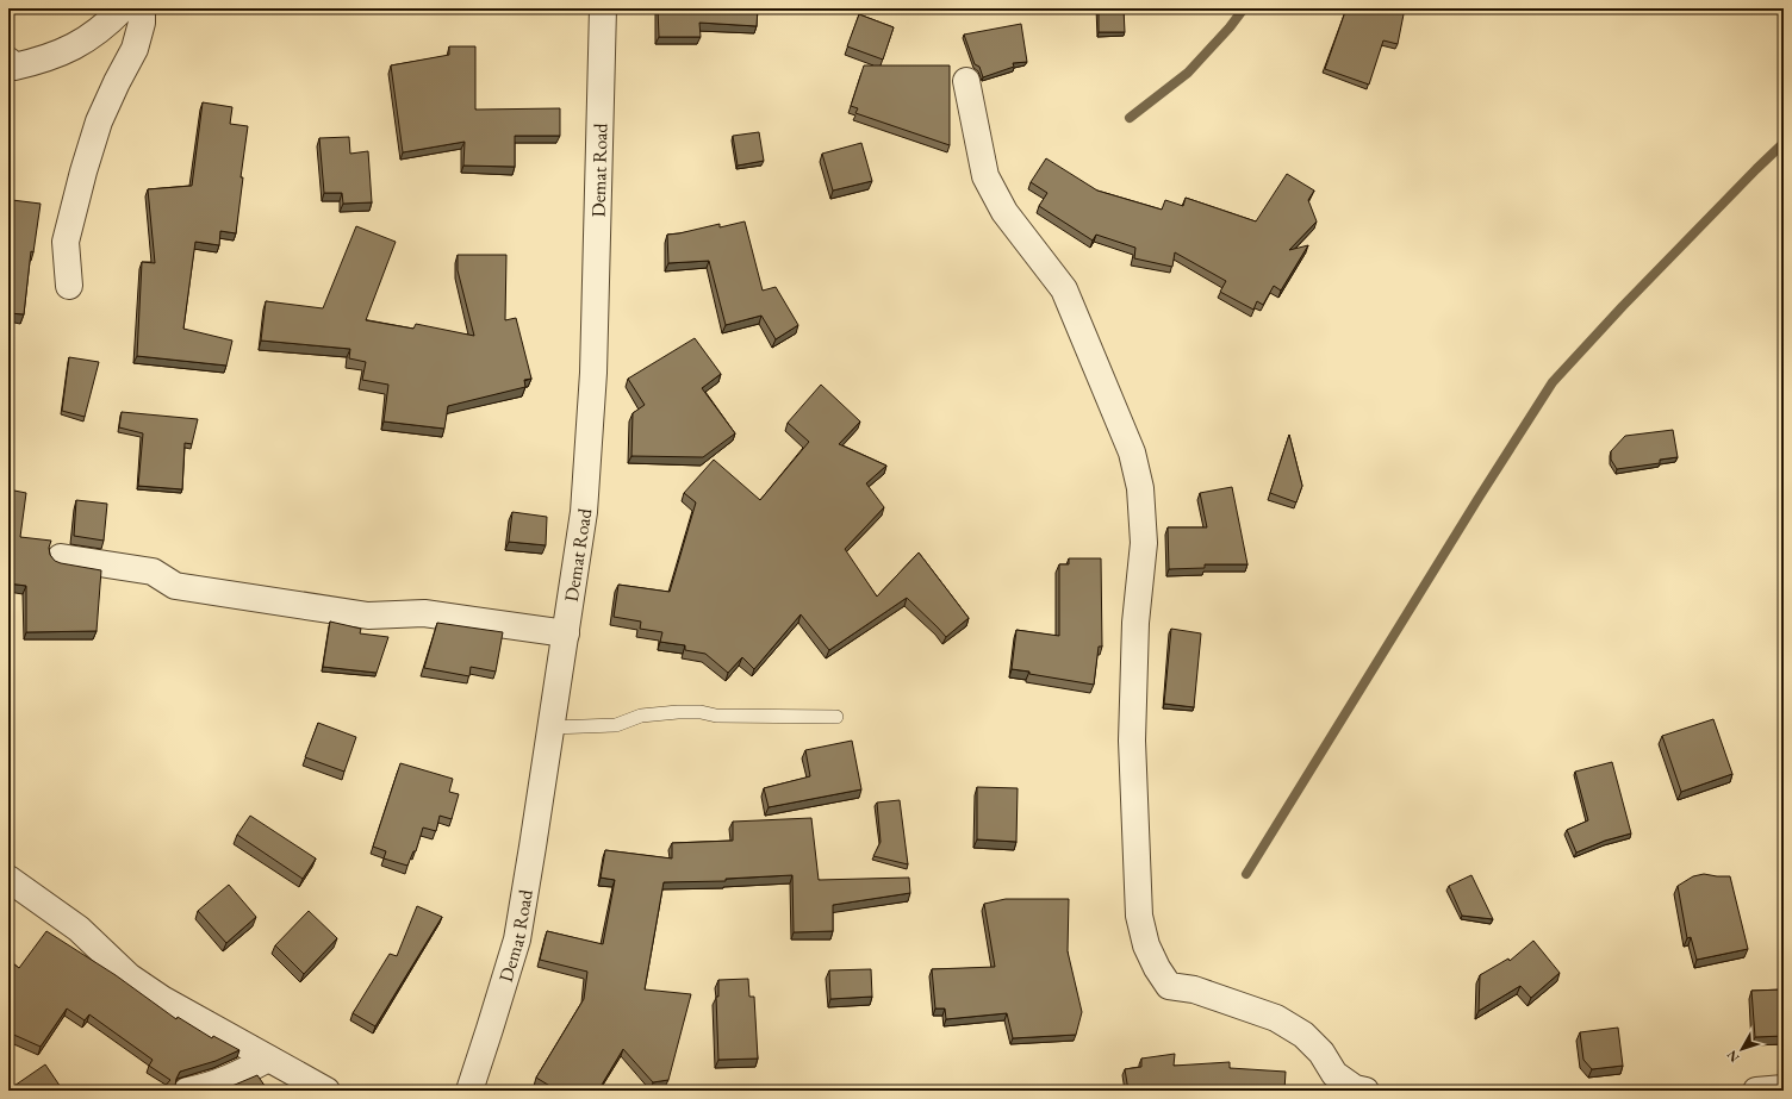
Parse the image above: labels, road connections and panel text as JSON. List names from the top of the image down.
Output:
{
  "streets": {
    "street": ["Demat Road"]
  },
  "north": "bottom left"
}
